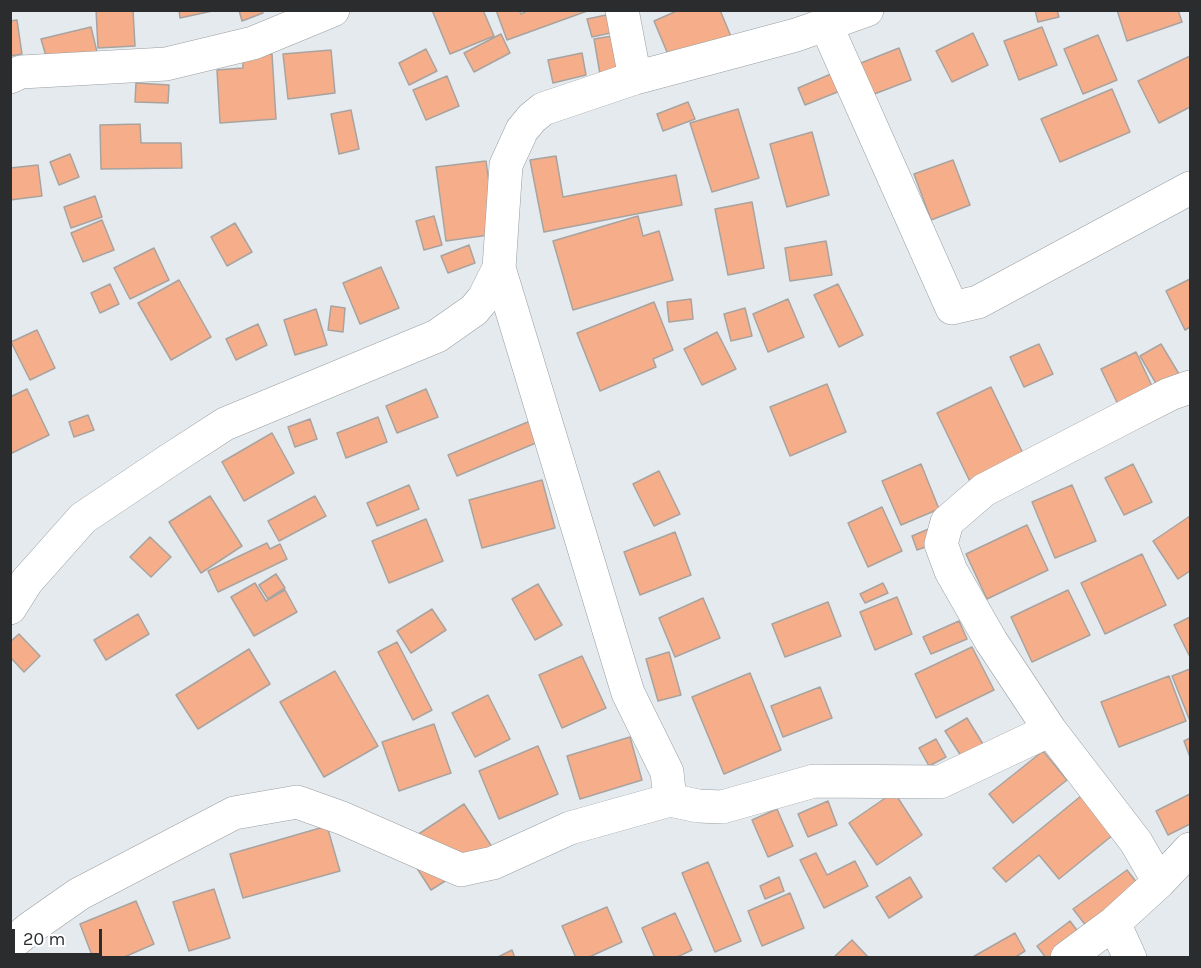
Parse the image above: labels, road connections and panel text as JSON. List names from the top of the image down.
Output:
{
  "scale_bar": "20 m"
}
